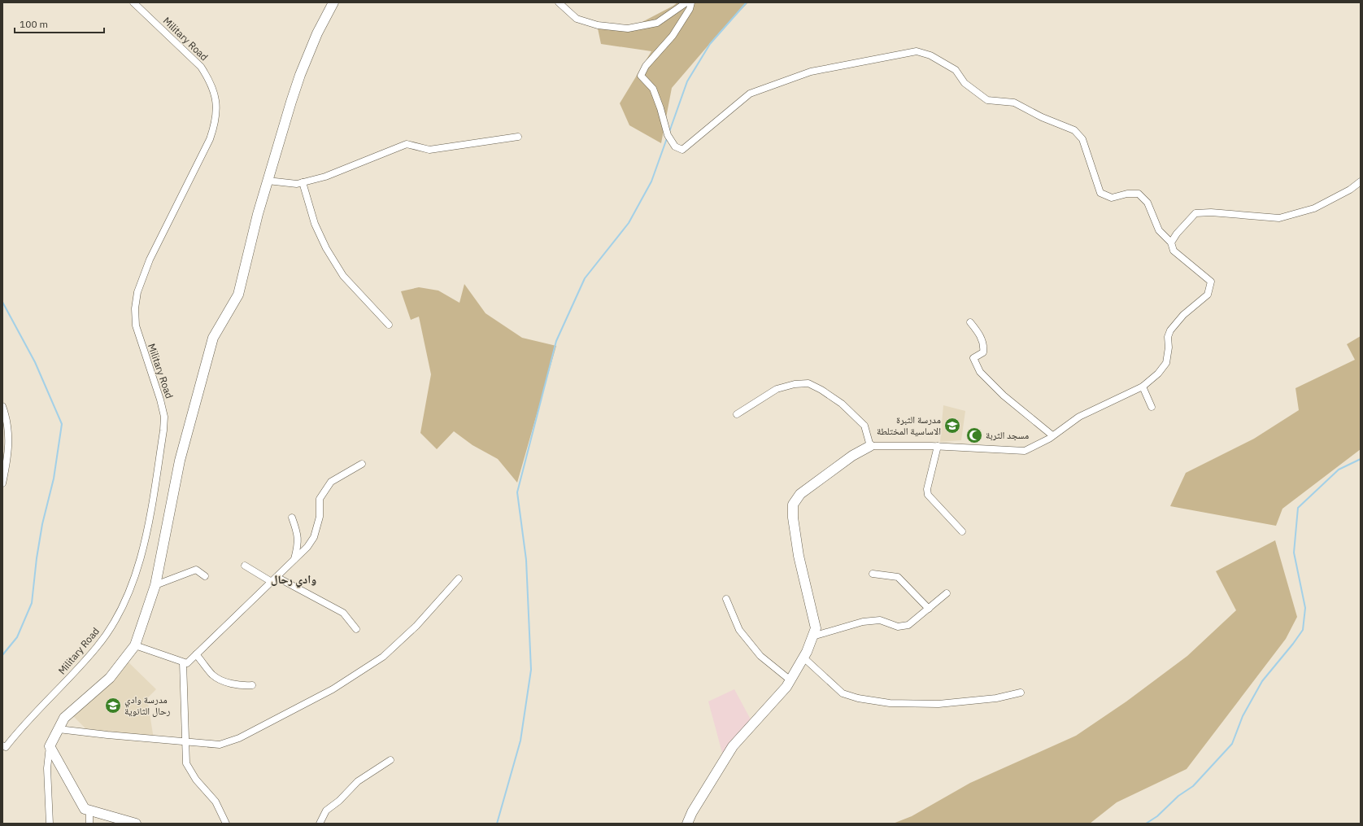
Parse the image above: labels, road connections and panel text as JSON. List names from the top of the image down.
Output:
{
  "streets": {
    "street": ["Military Road"]
  },
  "districts": ["وادي رحال"],
  "places": {
    "school or university": ["مدرسة الثبرة الاساسية المختلطة", "مدرسة وادي رحال الثانوية"],
    "mosque": ["مسجد الثربة"]
  },
  "scale_bar": "100 m"
}
